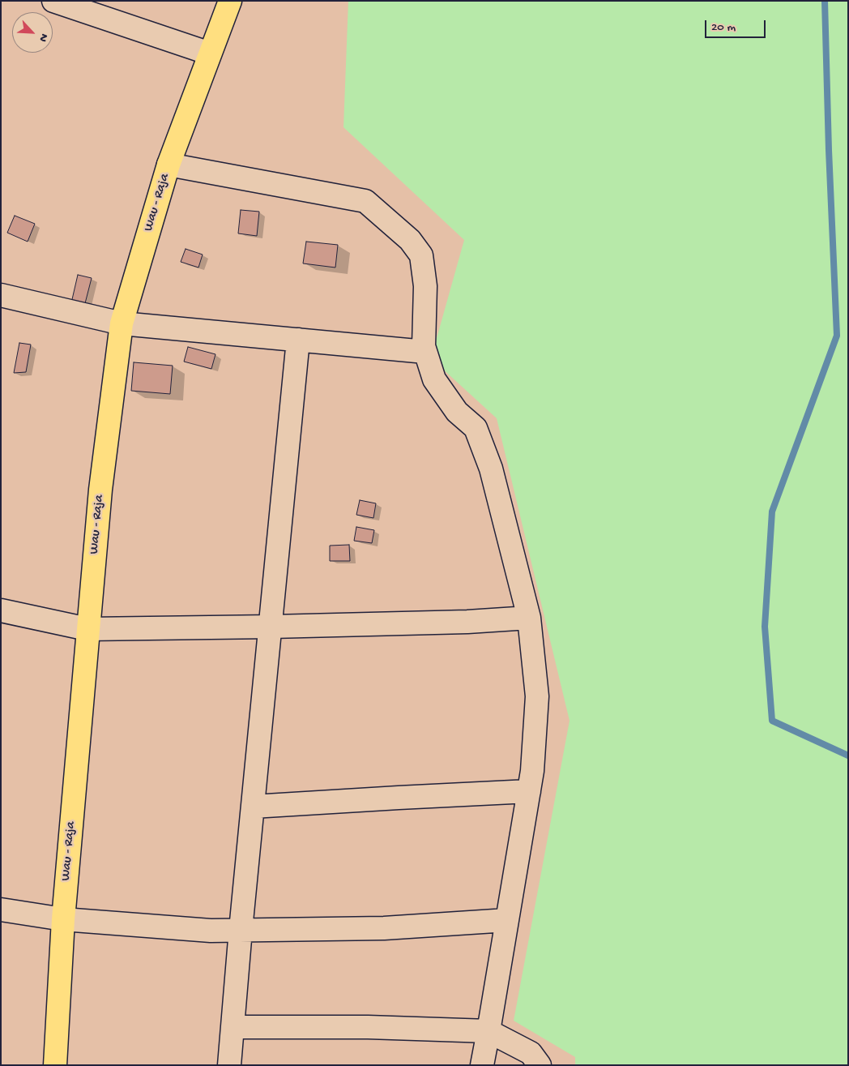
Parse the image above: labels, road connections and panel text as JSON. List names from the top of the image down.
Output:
{
  "streets": {
    "main road": ["Wau - Raja"]
  },
  "scale_bar": "20 m",
  "north": "bottom right"
}
